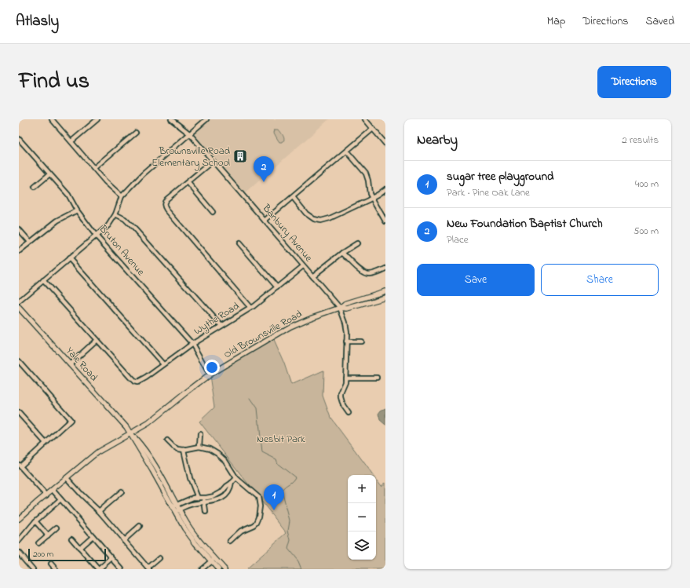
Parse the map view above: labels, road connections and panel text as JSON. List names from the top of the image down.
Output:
{
  "streets": {
    "main road": ["Old Brownsville Road", "Yale Road"],
    "street": ["Banbury Avenue", "Bruton Avenue", "Wythe Road"]
  },
  "crossings": [
    ["Banbury Avenue", "Wythe Road"],
    ["Banbury Avenue", "Old Brownsville Road"],
    ["Bruton Avenue", "Wythe Road"],
    ["Bruton Avenue", "Old Brownsville Road"],
    ["Old Brownsville Road", "Yale Road"]
  ],
  "parks": ["Nesbit Park"],
  "places": {
    "building": ["Brownsville Road Elementary School"]
  },
  "scale_bar": "200 m",
  "page": {
    "header": "Atlasly",
    "nav": ["Map", "Directions", "Saved"],
    "title": "Find us",
    "buttons": [
      "Directions",
      ["Save", "Share"]
    ],
    "heading": ["Nearby", "2 results"],
    "pins": ["2", "1"],
    "list": [
      {
        "mark": "1",
        "name": "sugar tree playground",
        "note": "Park · Pine Oak Lane",
        "value": "400 m"
      },
      {
        "mark": "2",
        "name": "New Foundation Baptist Church",
        "note": "Place",
        "value": "500 m"
      }
    ],
    "map_buttons": ["+", "−"],
    "scale": "200 m"
  }
}
